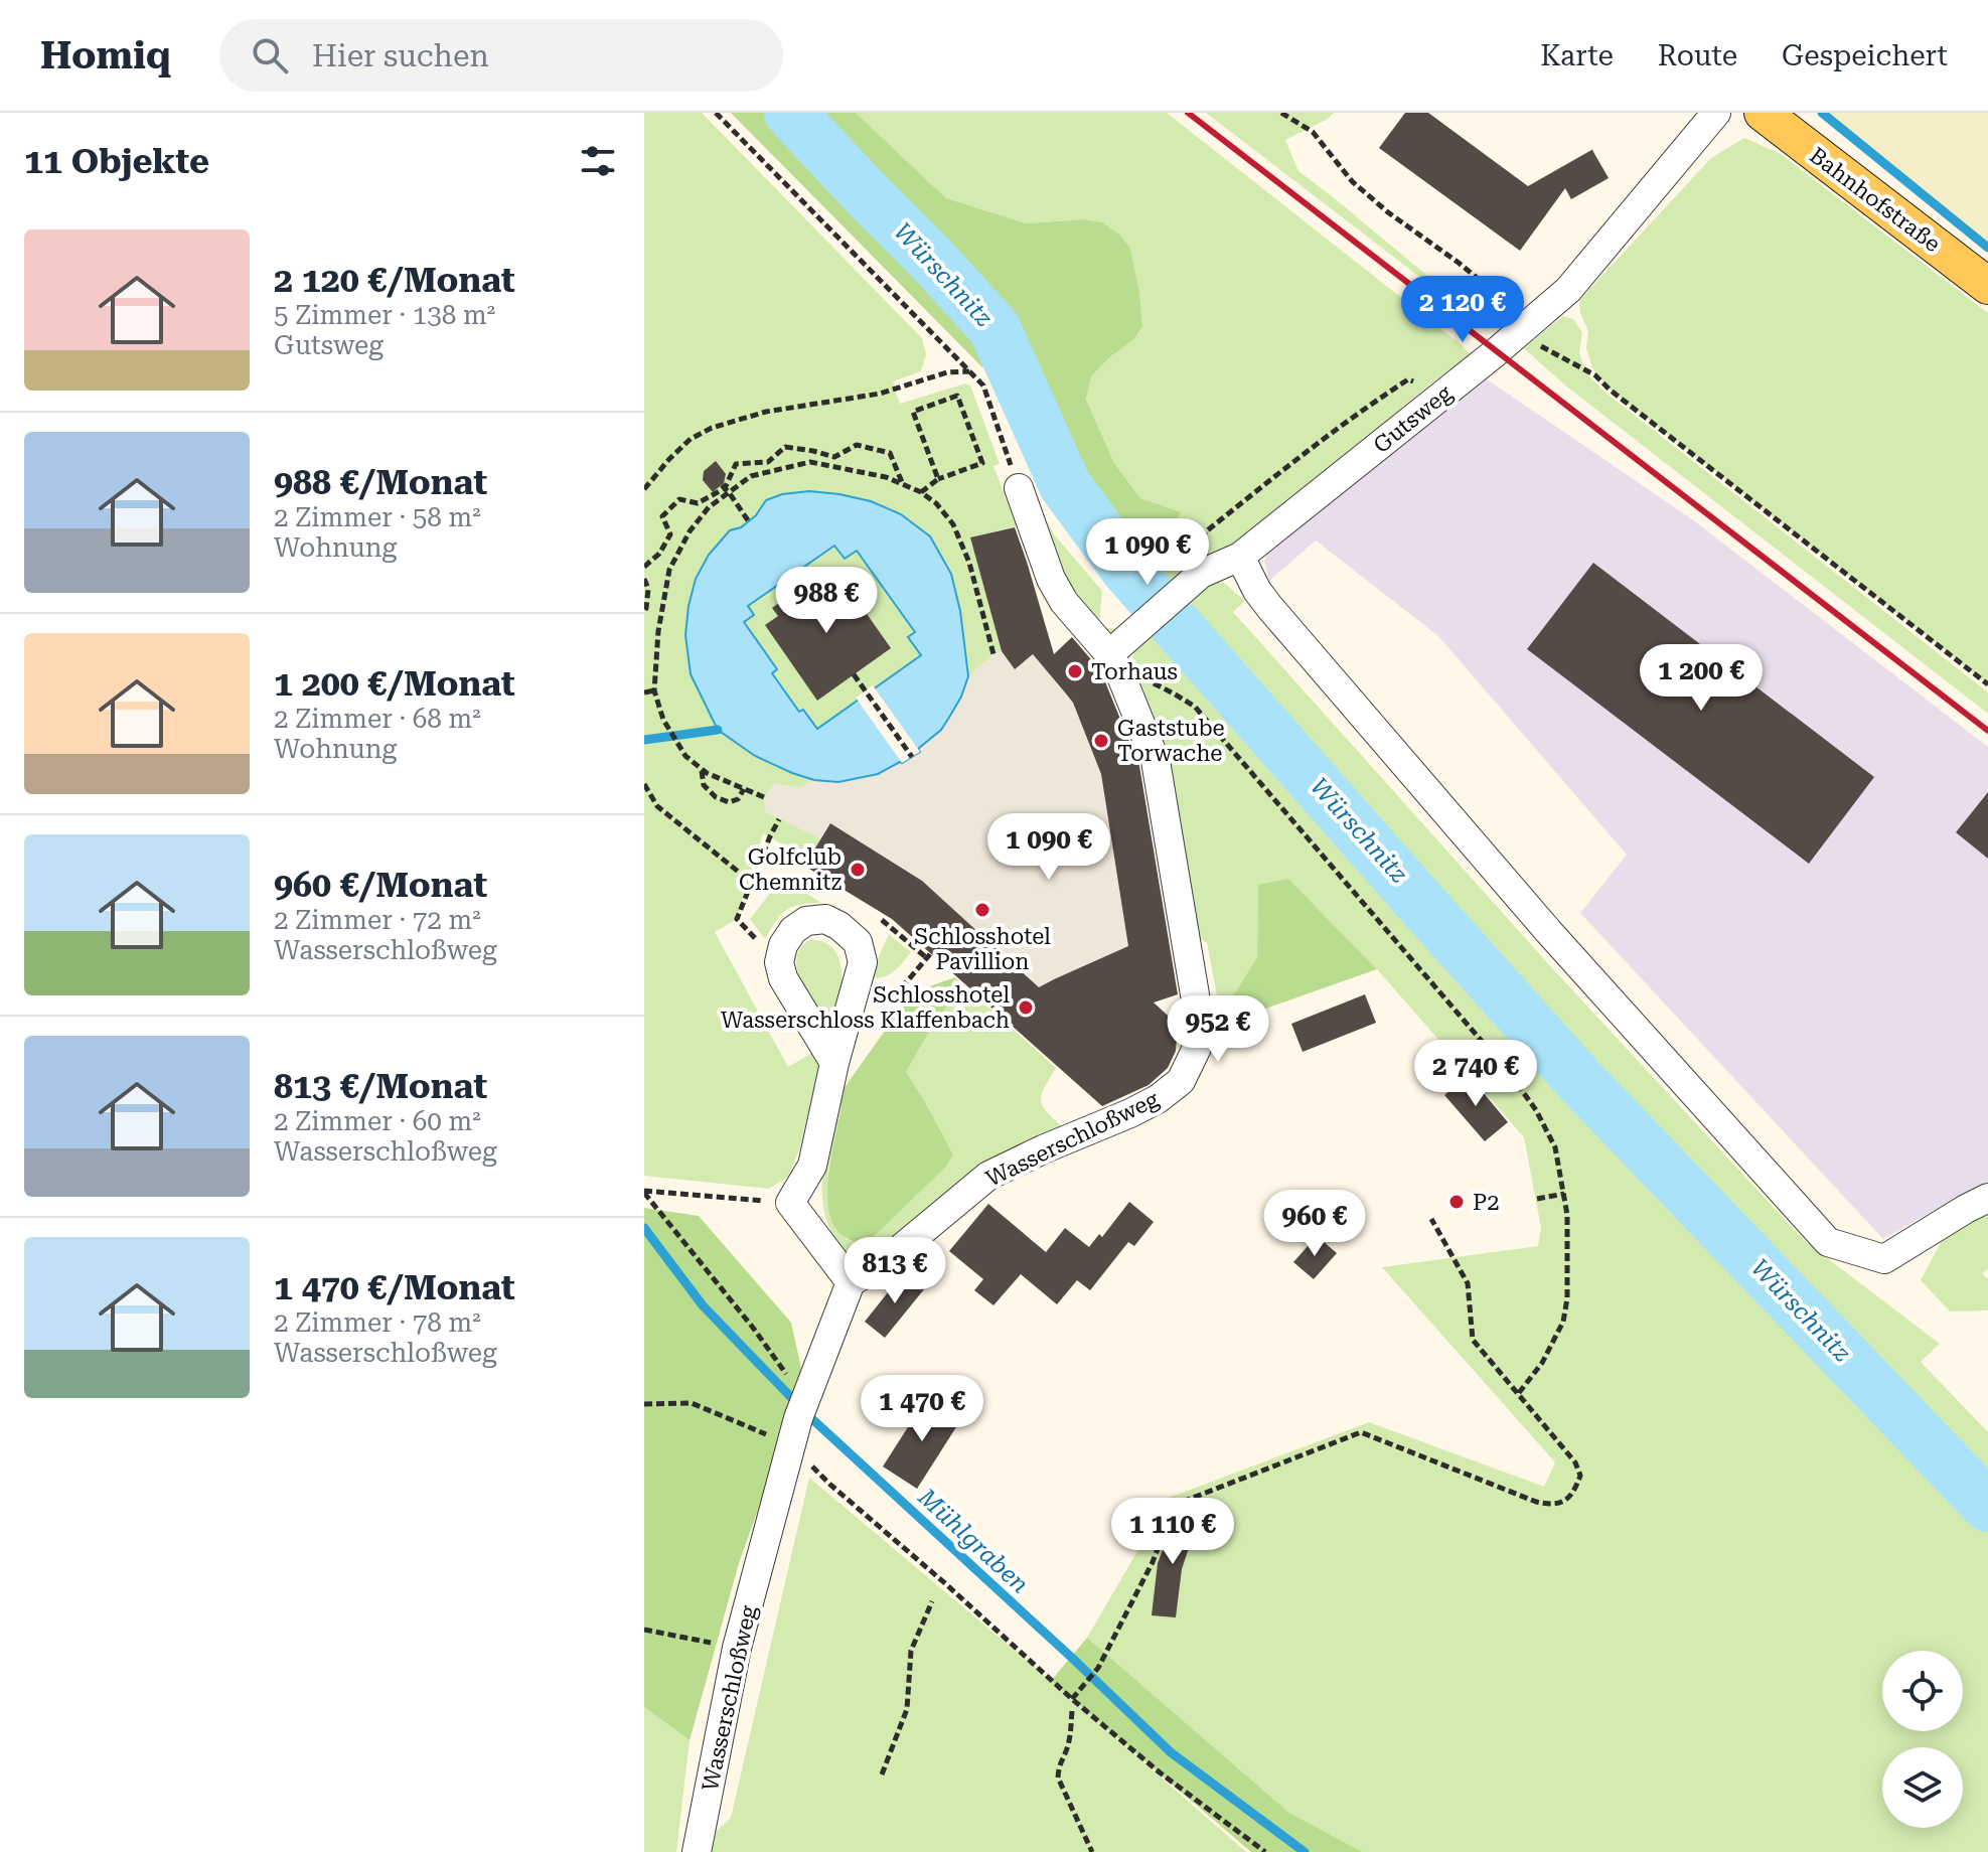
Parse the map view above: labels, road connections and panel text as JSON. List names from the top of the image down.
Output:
{
  "streets": {
    "main road": ["Bahnhofstraße"],
    "street": ["Gutsweg", "Wasserschloßweg"]
  },
  "crossings": [
    ["Gutsweg", "Wasserschloßweg"]
  ],
  "water": ["Würschnitz", "Mühlgraben"],
  "places": [
    "Torhaus",
    "Gaststube Torwache",
    "Golfclub Chemnitz",
    "Schlosshotel Pavillion",
    "Schlosshotel Wasserschloss Klaffenbach",
    "P2"
  ],
  "page": {
    "header": "Homiq",
    "search": "Hier suchen",
    "nav": ["Karte", "Route", "Gespeichert"],
    "heading": "11 Objekte",
    "list": [
      {
        "name": "2 120 €/Monat",
        "note": "5 Zimmer · 138 m² · Gutsweg"
      },
      {
        "name": "988 €/Monat",
        "note": "2 Zimmer · 58 m² · Wohnung"
      },
      {
        "name": "1 200 €/Monat",
        "note": "2 Zimmer · 68 m² · Wohnung"
      },
      {
        "name": "960 €/Monat",
        "note": "2 Zimmer · 72 m² · Wasserschloßweg"
      },
      {
        "name": "813 €/Monat",
        "note": "2 Zimmer · 60 m² · Wasserschloßweg"
      },
      {
        "name": "1 470 €/Monat",
        "note": "2 Zimmer · 78 m² · Wasserschloßweg"
      }
    ],
    "price": [
      "2 120 €",
      "1 090 €",
      "988 €",
      "1 200 €",
      "1 090 €",
      "952 €",
      "2 740 €",
      "960 €",
      "813 €",
      "1 470 €",
      "1 110 €"
    ]
  }
}
